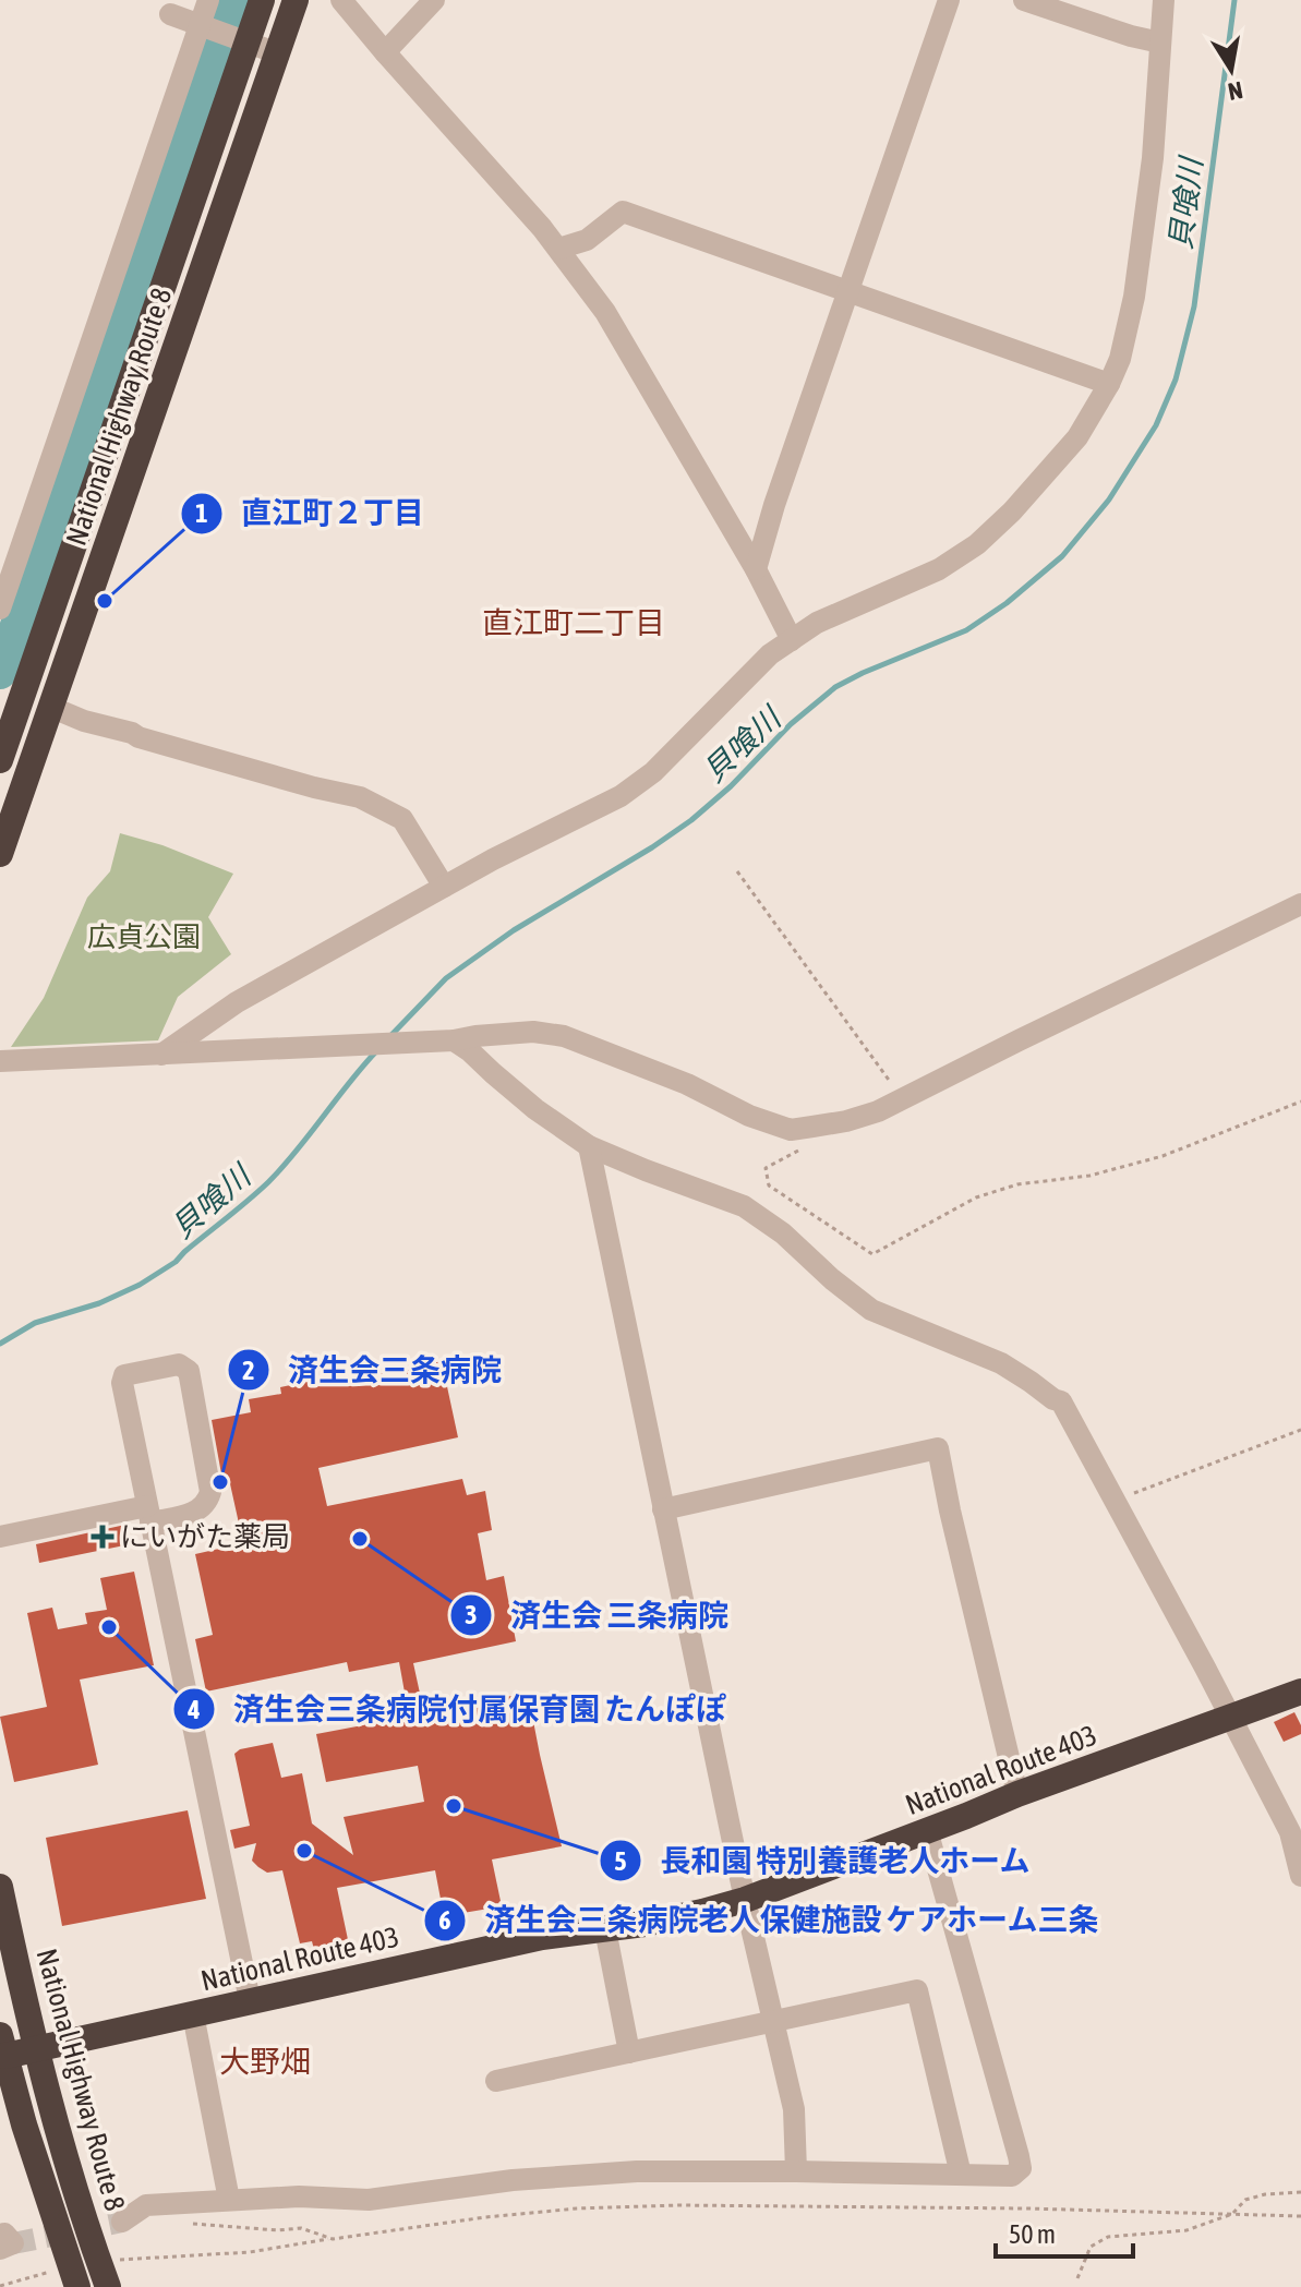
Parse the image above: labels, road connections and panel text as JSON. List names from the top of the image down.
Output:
{
  "streets": {
    "highway": ["National Highway Route 8", "National Route 403"]
  },
  "crossings": [
    ["National Highway Route 8", "National Route 403"]
  ],
  "districts": ["直江町二丁目", "大野畑"],
  "water": ["貝喰川"],
  "parks": ["広貞公園"],
  "places": {
    "other": [
      "直江町２丁目",
      "済生会三条病院",
      "済生会 三条病院",
      "済生会三条病院付属保育園 たんぽぽ",
      "長和園 特別養護老人ホーム",
      "済生会三条病院老人保健施設 ケアホーム三条"
    ],
    "health": ["にいがた薬局"]
  },
  "scale_bar": "50 m",
  "north": "bottom"
}
